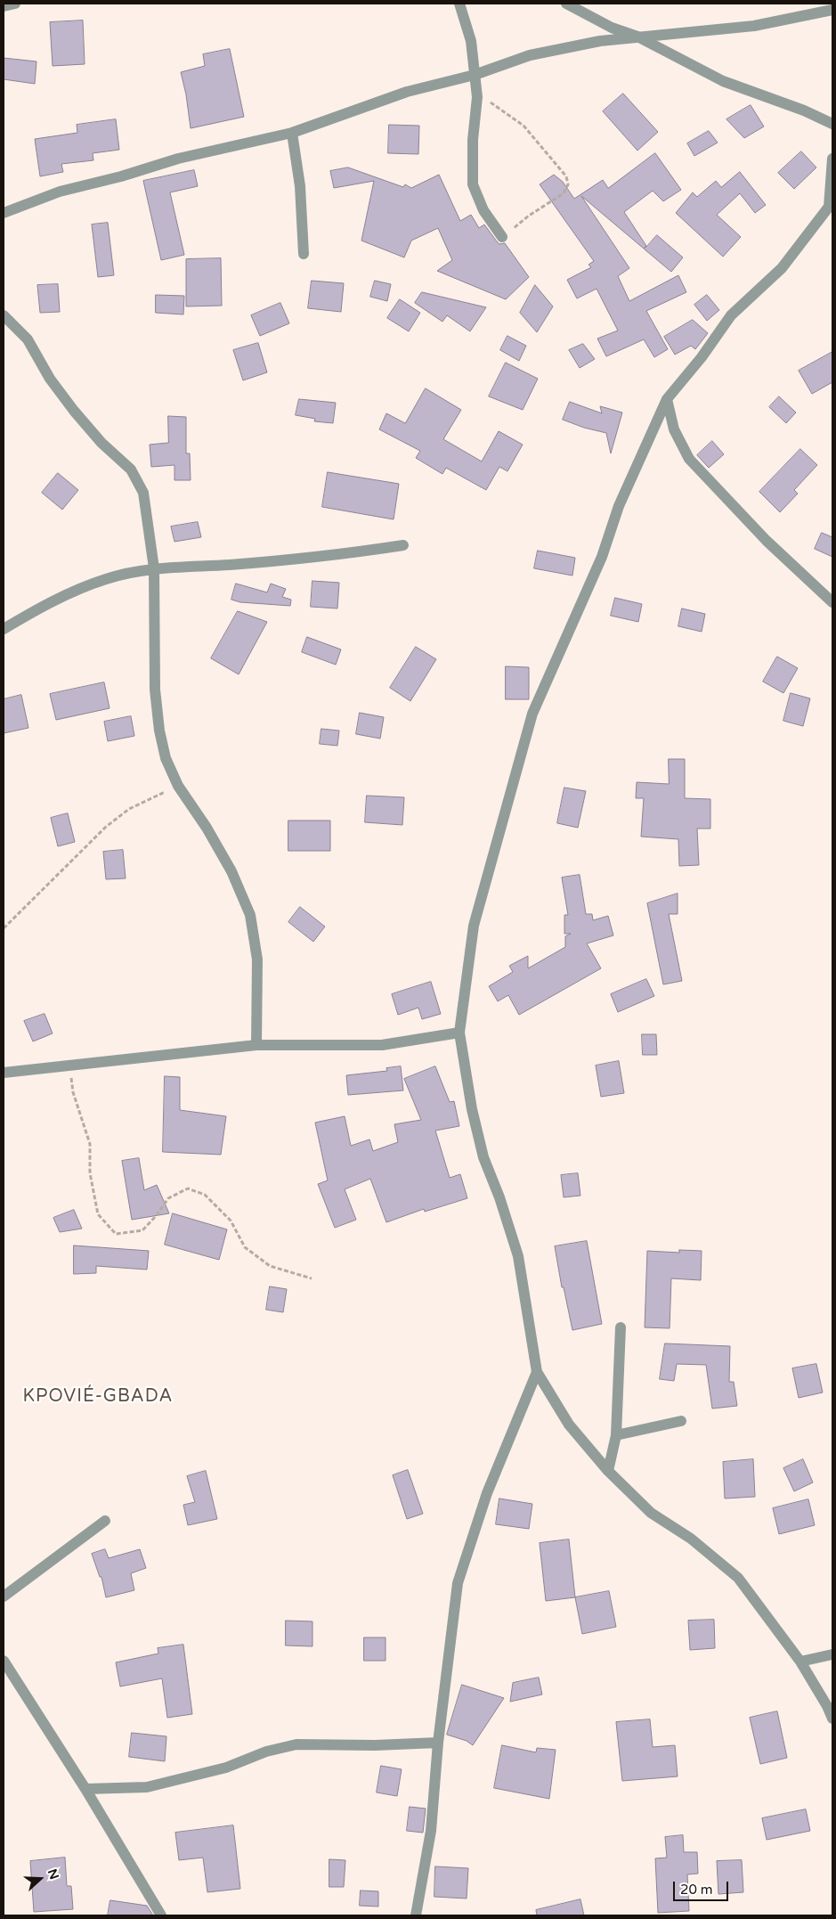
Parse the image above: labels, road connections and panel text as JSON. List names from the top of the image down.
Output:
{
  "districts": ["KPOVIÉ-GBADA"],
  "scale_bar": "20 m",
  "north": "right"
}
